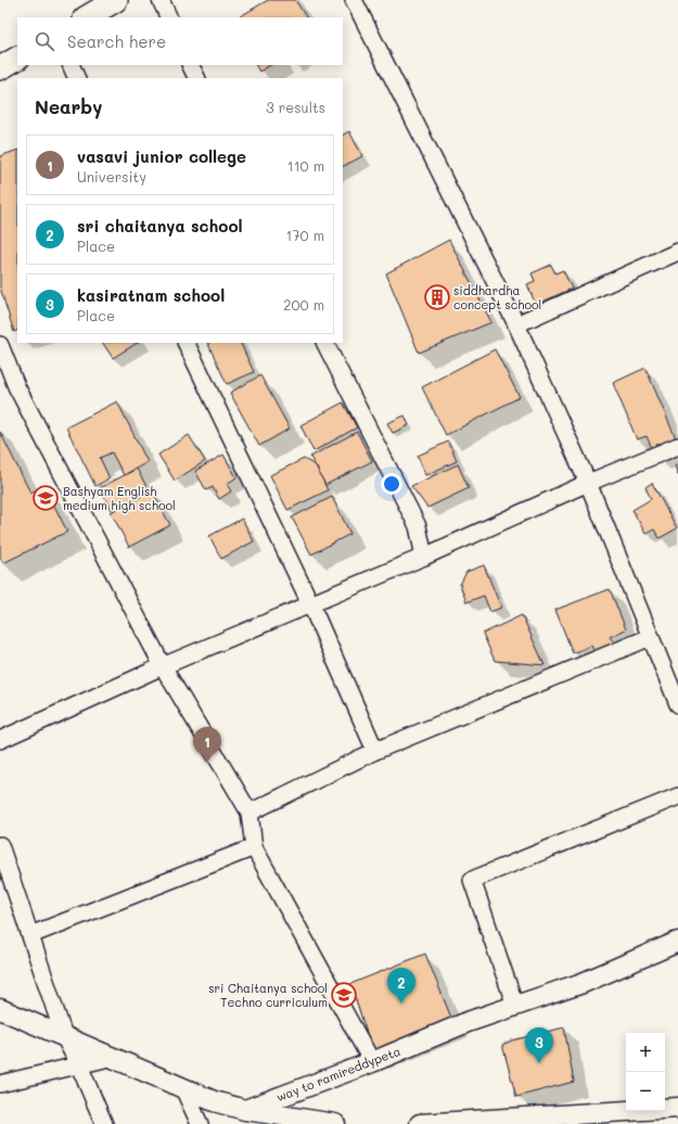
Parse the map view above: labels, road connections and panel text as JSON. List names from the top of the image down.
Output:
{
  "streets": {
    "street": ["way to ramireddypeta"]
  },
  "places": {
    "building": ["siddhardha concept school"],
    "school or university": ["Bashyam English medium high school", "sri Chaitanya school Techno curriculum"]
  },
  "page": {
    "search": "Search here",
    "heading": ["Nearby", "3 results"],
    "list": [
      {
        "mark": "1",
        "name": "vasavi junior college",
        "note": "University",
        "value": "110 m"
      },
      {
        "mark": "2",
        "name": "sri chaitanya school",
        "note": "Place",
        "value": "170 m"
      },
      {
        "mark": "3",
        "name": "kasiratnam school",
        "note": "Place",
        "value": "200 m"
      }
    ],
    "pins": ["1", "2", "3"],
    "map_buttons": ["+", "−"]
  }
}
